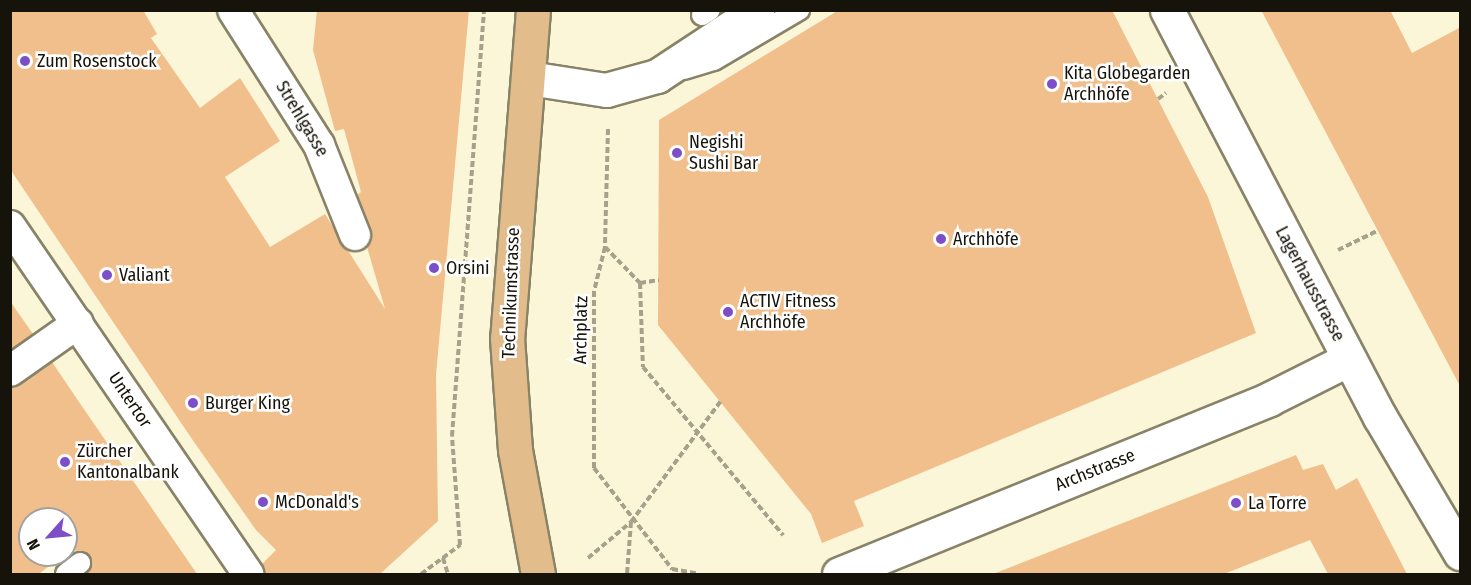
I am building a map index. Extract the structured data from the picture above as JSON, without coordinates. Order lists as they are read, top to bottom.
{
  "streets": {
    "main road": ["Technikumstrasse"],
    "street": [
      "Strehlgasse",
      "Lagerhausstrasse",
      "Untertor",
      "Archstrasse"
    ],
    "path": ["Archplatz"]
  },
  "crossings": [
    ["Lagerhausstrasse", "Archstrasse"]
  ],
  "places": [
    "Zum Rosenstock",
    "Kita Globegarden Archhöfe",
    "Negishi Sushi Bar",
    "Archhöfe",
    "Orsini",
    "Valiant",
    "ACTIV Fitness Archhöfe",
    "Burger King",
    "Zürcher Kantonalbank",
    "McDonald's",
    "La Torre"
  ],
  "north": "bottom left"
}
